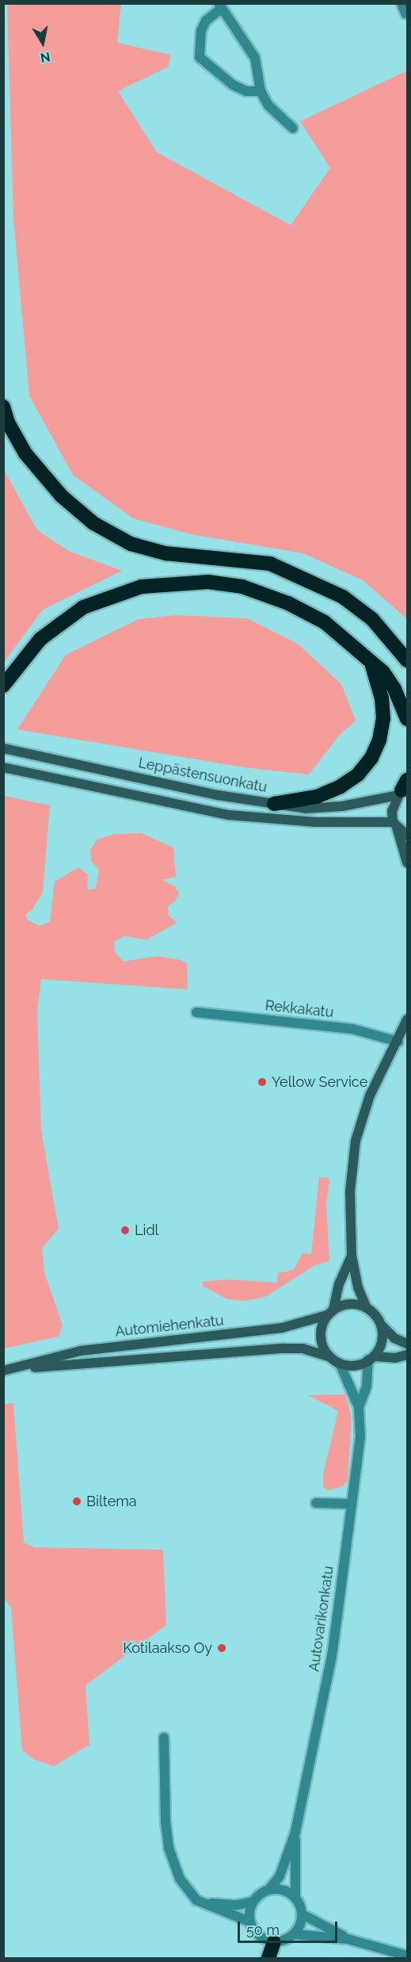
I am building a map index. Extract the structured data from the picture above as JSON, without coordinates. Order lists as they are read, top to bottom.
{
  "streets": {
    "main road": ["Leppästensuonkatu", "Automiehenkatu"],
    "street": ["Rekkakatu", "Autovarikonkatu"]
  },
  "crossings": [
    ["Automiehenkatu", "Autovarikonkatu"]
  ],
  "places": [
    "Yellow Service",
    "Lidl",
    "Biltema",
    "Kotilaakso Oy"
  ],
  "scale_bar": "50 m",
  "north": "bottom"
}
